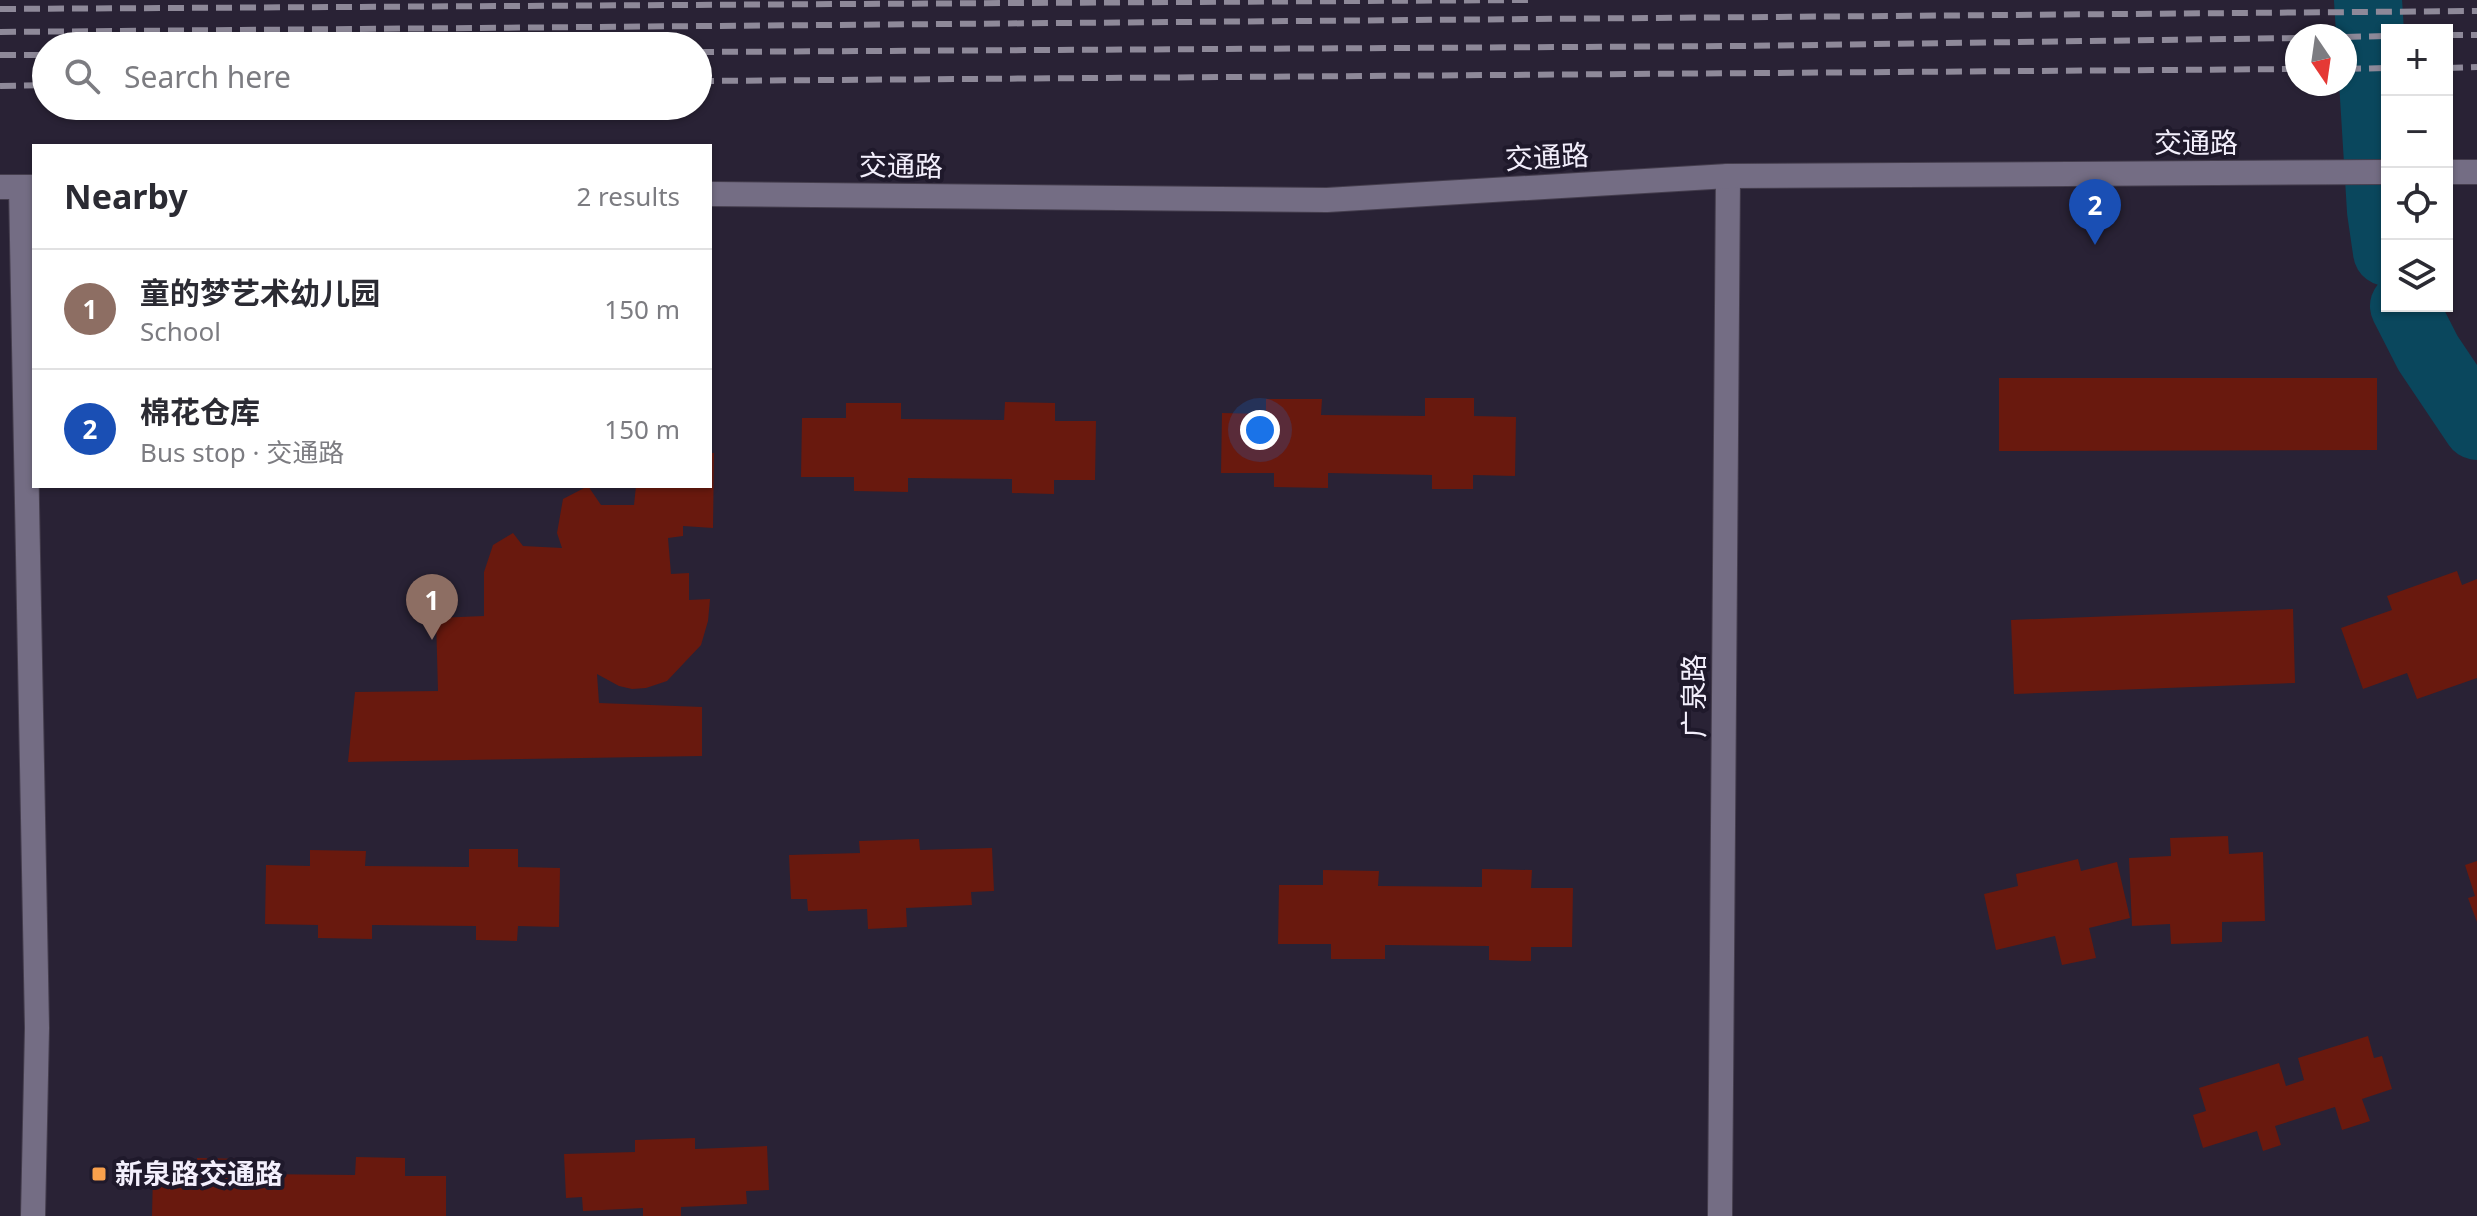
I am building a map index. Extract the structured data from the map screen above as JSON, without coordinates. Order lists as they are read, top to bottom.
{
  "streets": {
    "street": ["交通路", "广泉路"]
  },
  "crossings": [
    ["交通路", "广泉路"]
  ],
  "places": {
    "transit": ["新泉路交通路"]
  },
  "north": "bottom",
  "page": {
    "map_buttons": ["+", "−"],
    "search": "Search here",
    "heading": ["Nearby", "2 results"],
    "pins": ["2", "1"],
    "list": [
      {
        "mark": "1",
        "name": "童的梦艺术幼儿园",
        "note": "School",
        "value": "150 m"
      },
      {
        "mark": "2",
        "name": "棉花仓库",
        "note": "Bus stop · 交通路",
        "value": "150 m"
      }
    ]
  }
}
